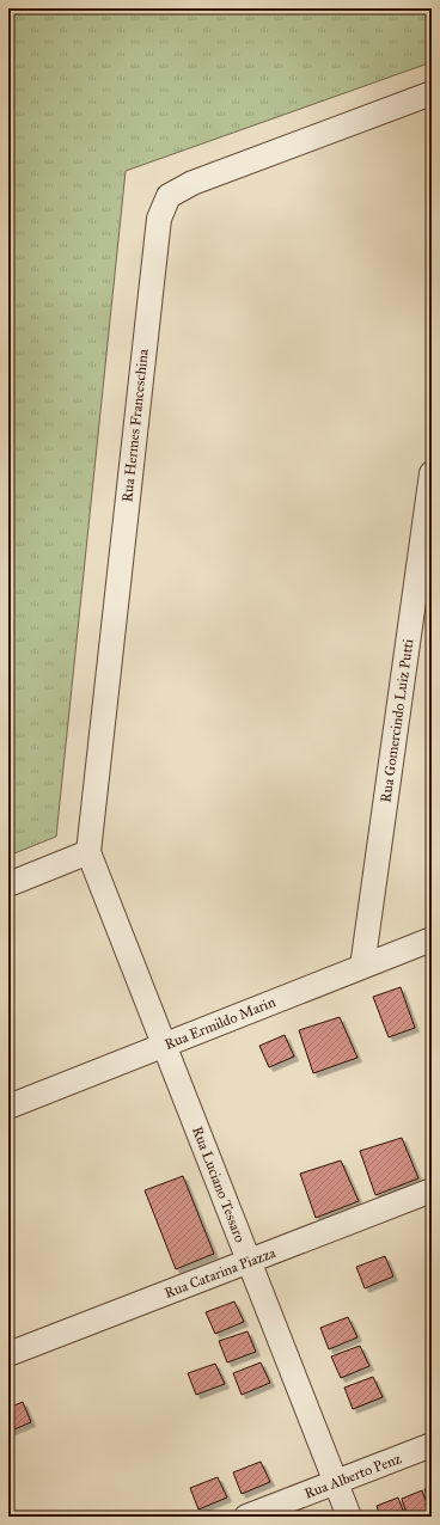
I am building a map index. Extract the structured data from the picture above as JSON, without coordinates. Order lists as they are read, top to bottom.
{
  "streets": {
    "street": [
      "Rua Hermes Franceschina",
      "Rua Gomercindo Luiz Putti",
      "Rua Ermildo Marin",
      "Rua Luciano Tessaro",
      "Rua Catarina Piazza",
      "Rua Alberto Penz"
    ]
  },
  "crossings": [
    ["Rua Hermes Franceschina", "Rua Luciano Tessaro"],
    ["Rua Gomercindo Luiz Putti", "Rua Ermildo Marin"],
    ["Rua Ermildo Marin", "Rua Luciano Tessaro"],
    ["Rua Luciano Tessaro", "Rua Catarina Piazza"],
    ["Rua Luciano Tessaro", "Rua Alberto Penz"]
  ]
}
